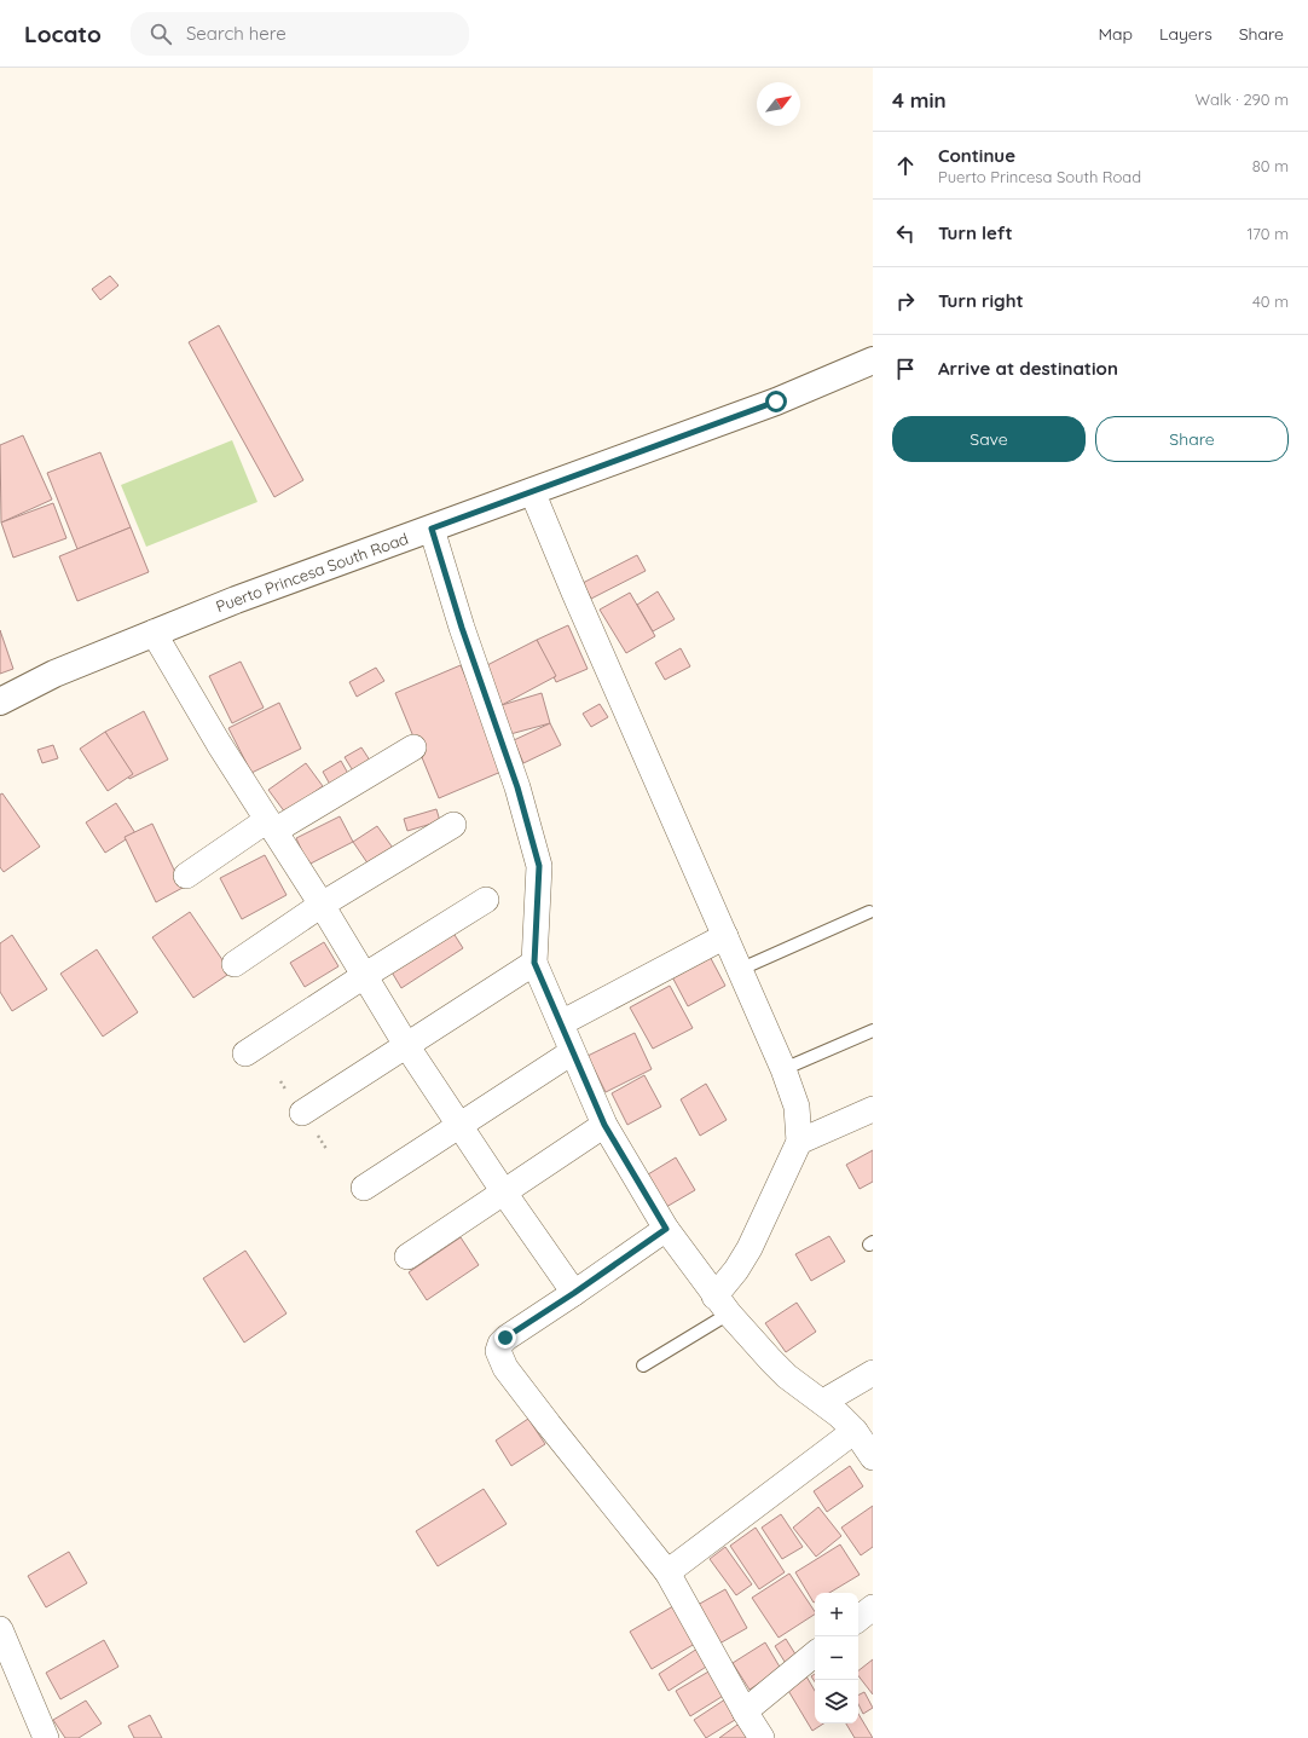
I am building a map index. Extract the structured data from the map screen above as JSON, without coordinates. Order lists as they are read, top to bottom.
{
  "streets": {
    "main road": ["Puerto Princesa South Road"]
  },
  "north": "top right",
  "page": {
    "header": "Locato",
    "search": "Search here",
    "nav": ["Map", "Layers", "Share"],
    "heading": ["4 min", "Walk · 290 m"],
    "list": [
      ["Continue", "Puerto Princesa South Road", "80 m"],
      ["Turn left", "170 m"],
      ["Turn right", "40 m"],
      "Arrive at destination"
    ],
    "buttons": ["Save", "Share"],
    "map_buttons": ["+", "−"]
  }
}
